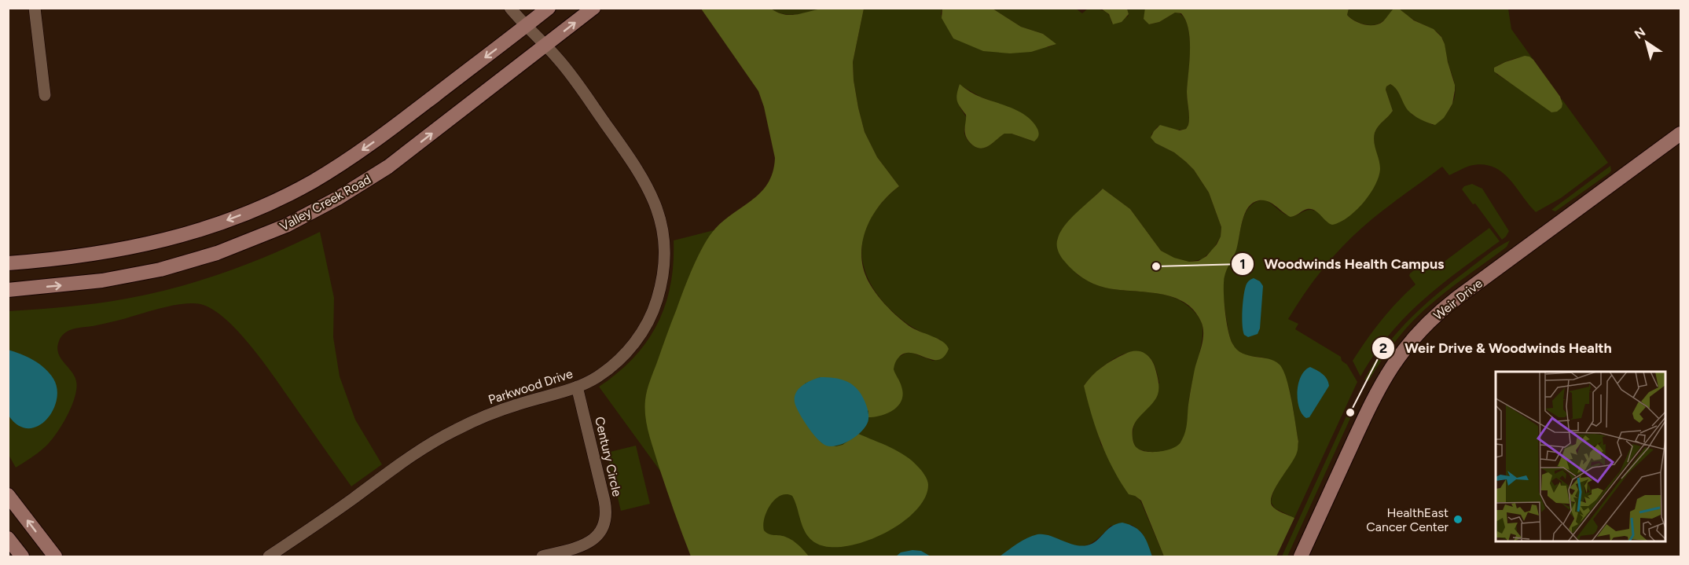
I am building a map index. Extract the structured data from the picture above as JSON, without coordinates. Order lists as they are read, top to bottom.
{
  "streets": {
    "main road": ["Valley Creek Road", "Weir Drive"],
    "street": ["Parkwood Drive", "Century Circle"]
  },
  "crossings": [
    ["Valley Creek Road", "Parkwood Drive"],
    ["Parkwood Drive", "Century Circle"]
  ],
  "places": ["Woodwinds Health Campus", "Weir Drive & Woodwinds Health", "HealthEast Cancer Center"],
  "north": "top left"
}
